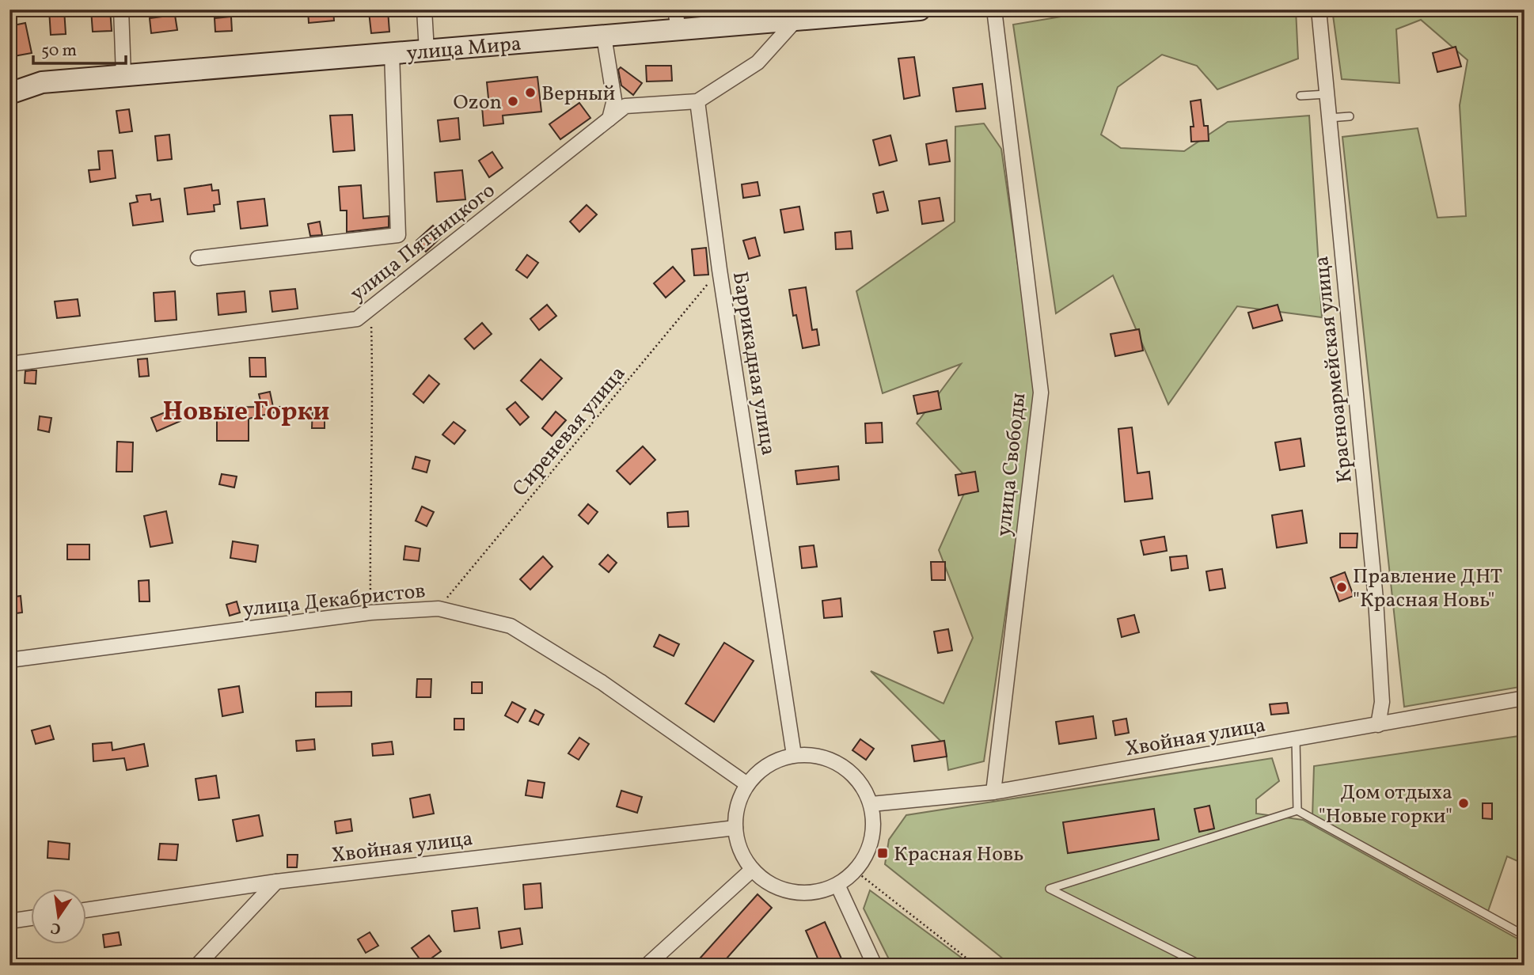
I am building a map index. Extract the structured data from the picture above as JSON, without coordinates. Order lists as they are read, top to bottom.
{
  "streets": {
    "street": [
      "улица Мира",
      "улица Пятницкого",
      "Баррикадная улица",
      "Красноармейская улица",
      "улица Свободы",
      "улица Декабристов",
      "Хвойная улица"
    ],
    "path": ["Сиреневая улица"]
  },
  "crossings": [
    ["улица Пятницкого", "Баррикадная улица"],
    ["Баррикадная улица", "Сиреневая улица"],
    ["Баррикадная улица", "улица Декабристов"],
    ["Баррикадная улица", "Хвойная улица"],
    ["Красноармейская улица", "Хвойная улица"],
    ["Сиреневая улица", "улица Декабристов"],
    ["улица Свободы", "Хвойная улица"],
    ["улица Декабристов", "Хвойная улица"]
  ],
  "districts": ["Новые Горки"],
  "places": {
    "other": [
      "Верный",
      "Ozon",
      "Правление ДНТ \"Красная Новь\"",
      "Дом отдыха \"Новые горки\""
    ],
    "transit": ["Красная Новь"]
  },
  "scale_bar": "50 m",
  "north": "bottom"
}
